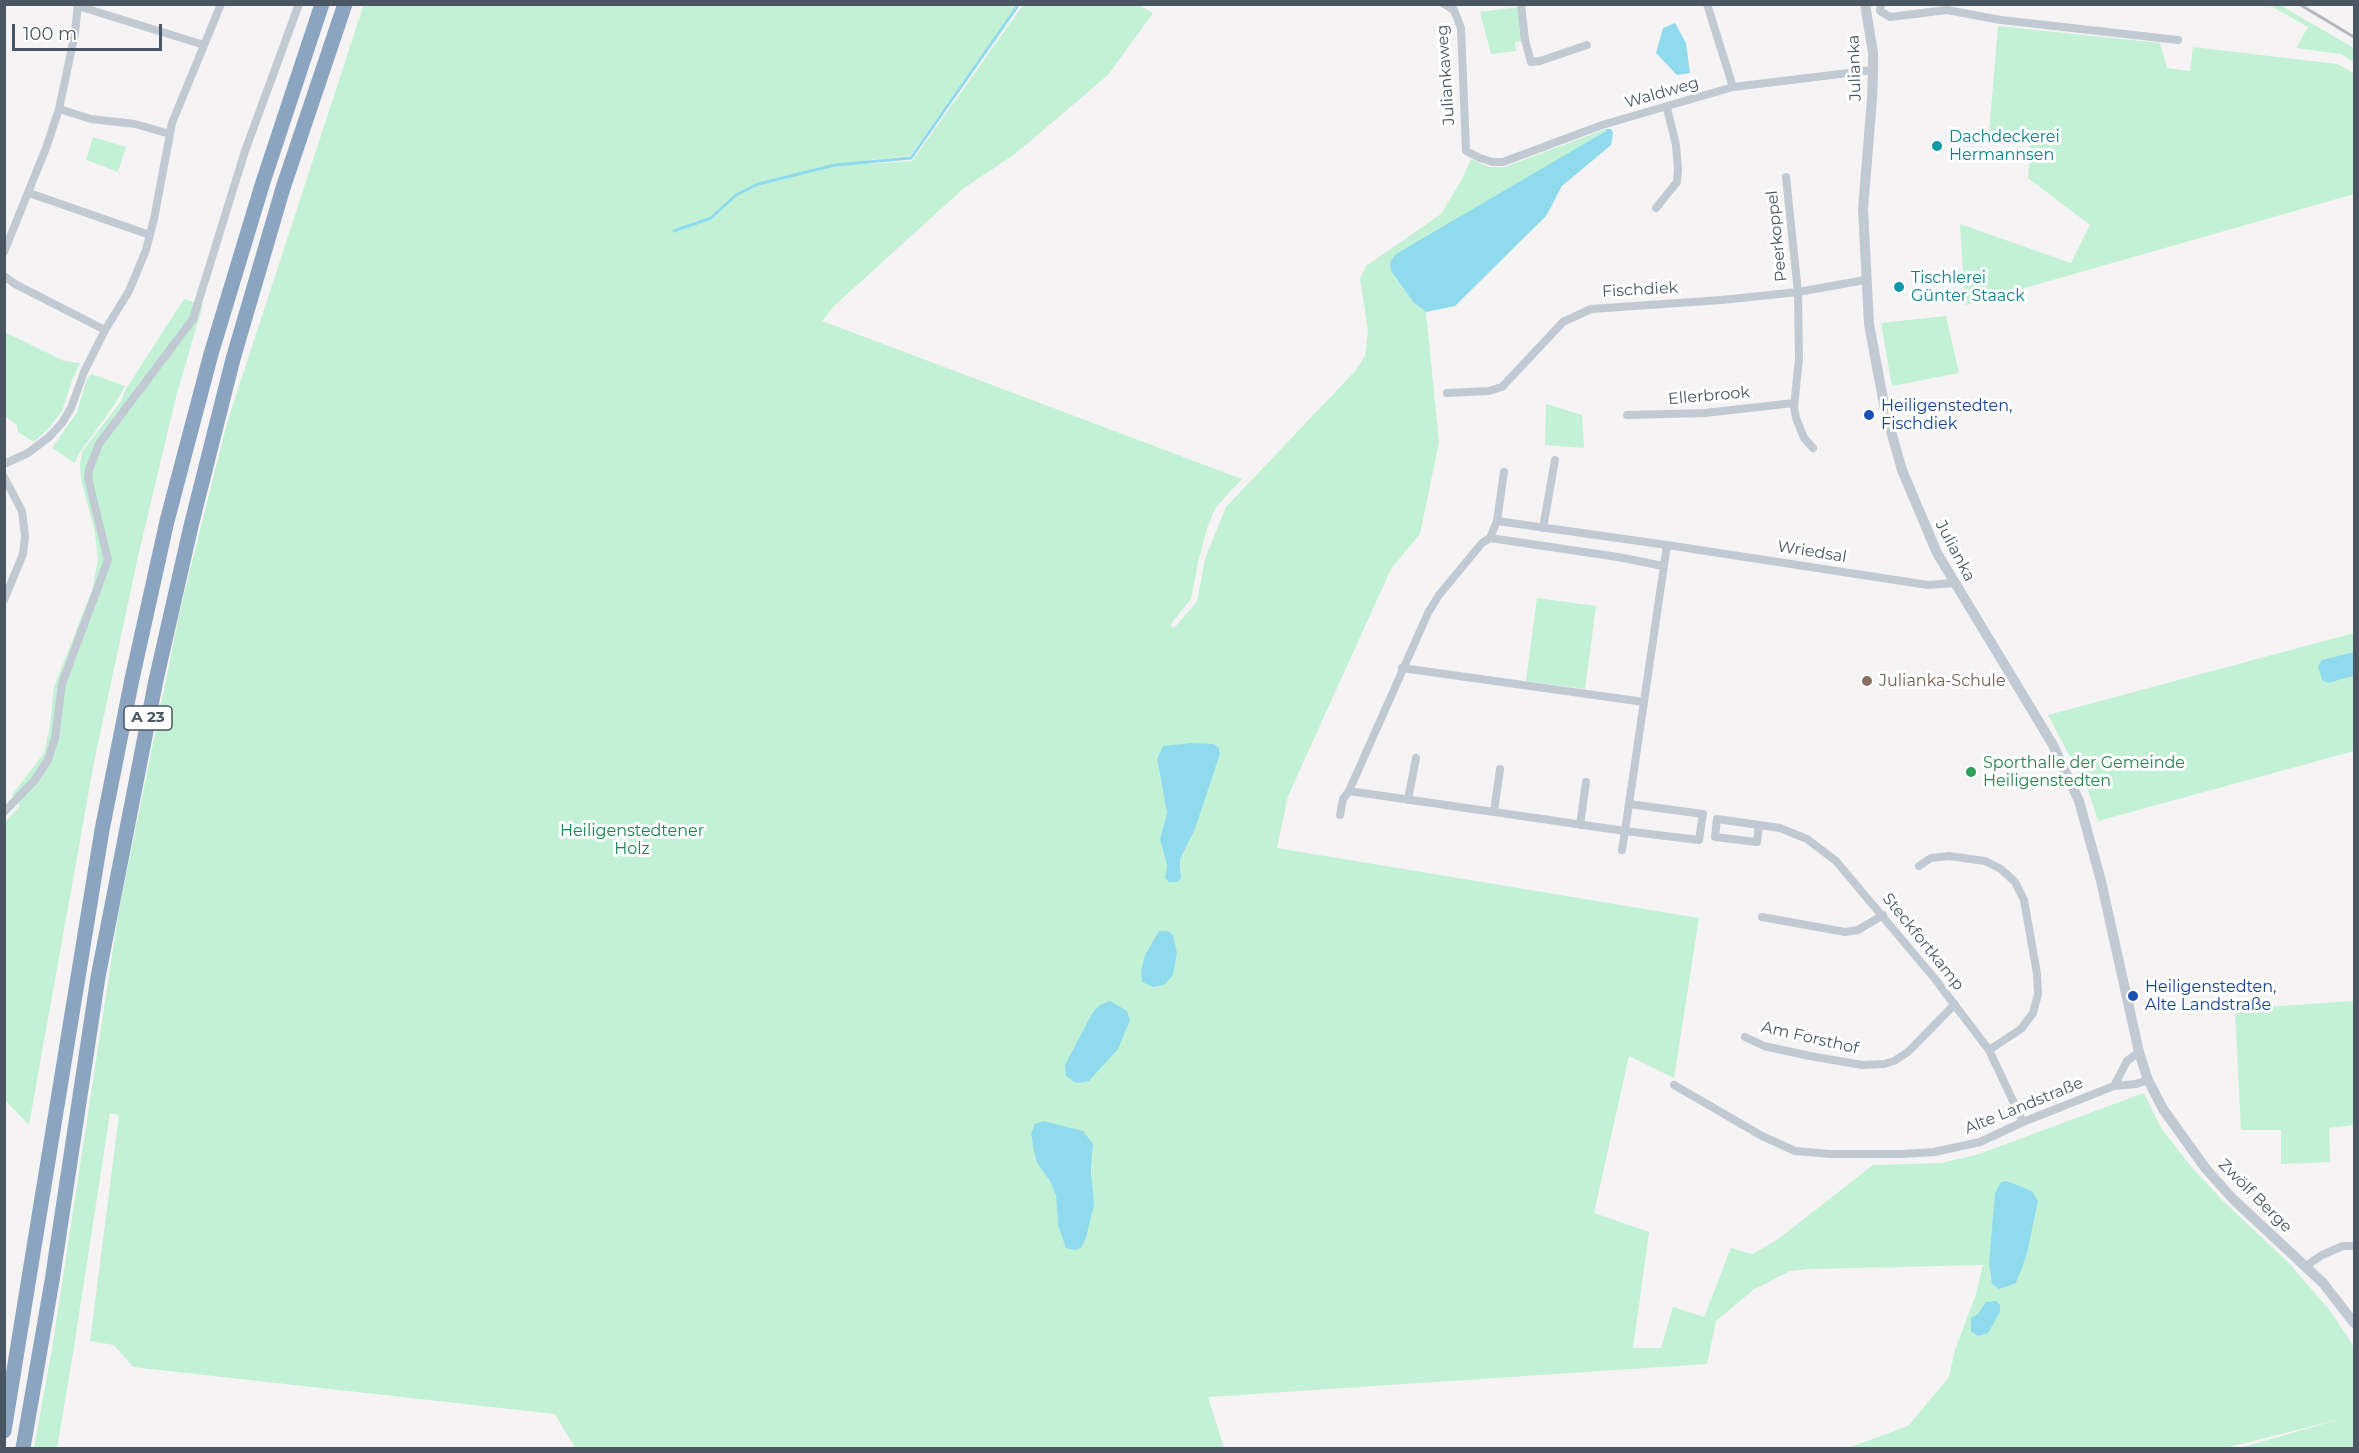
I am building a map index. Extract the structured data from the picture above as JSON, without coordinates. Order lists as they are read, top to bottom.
{
  "streets": {
    "highway": ["A 23"],
    "street": [
      "Julianka",
      "Juliankaweg",
      "Waldweg",
      "Peerkoppel",
      "Fischdiek",
      "Ellerbrook",
      "Wriedsal",
      "Steckfortkamp",
      "Am Forsthof",
      "Alte Landstraße",
      "Zwölf Berge"
    ]
  },
  "crossings": [
    ["Julianka", "Waldweg"],
    ["Julianka", "Fischdiek"],
    ["Julianka", "Wriedsal"],
    ["Julianka", "Alte Landstraße"],
    ["Julianka", "Zwölf Berge"],
    ["Juliankaweg", "Waldweg"],
    ["Peerkoppel", "Fischdiek"],
    ["Steckfortkamp", "Am Forsthof"],
    ["Steckfortkamp", "Alte Landstraße"],
    ["Alte Landstraße", "Zwölf Berge"]
  ],
  "parks": ["Heiligenstedtener Holz"],
  "places": [
    "Dachdeckerei Hermannsen",
    "Tischlerei Günter Staack",
    "Heiligenstedten, Fischdiek",
    "Julianka-Schule",
    "Sporthalle der Gemeinde Heiligenstedten",
    "Heiligenstedten, Alte Landstraße"
  ],
  "scale_bar": "100 m"
}
